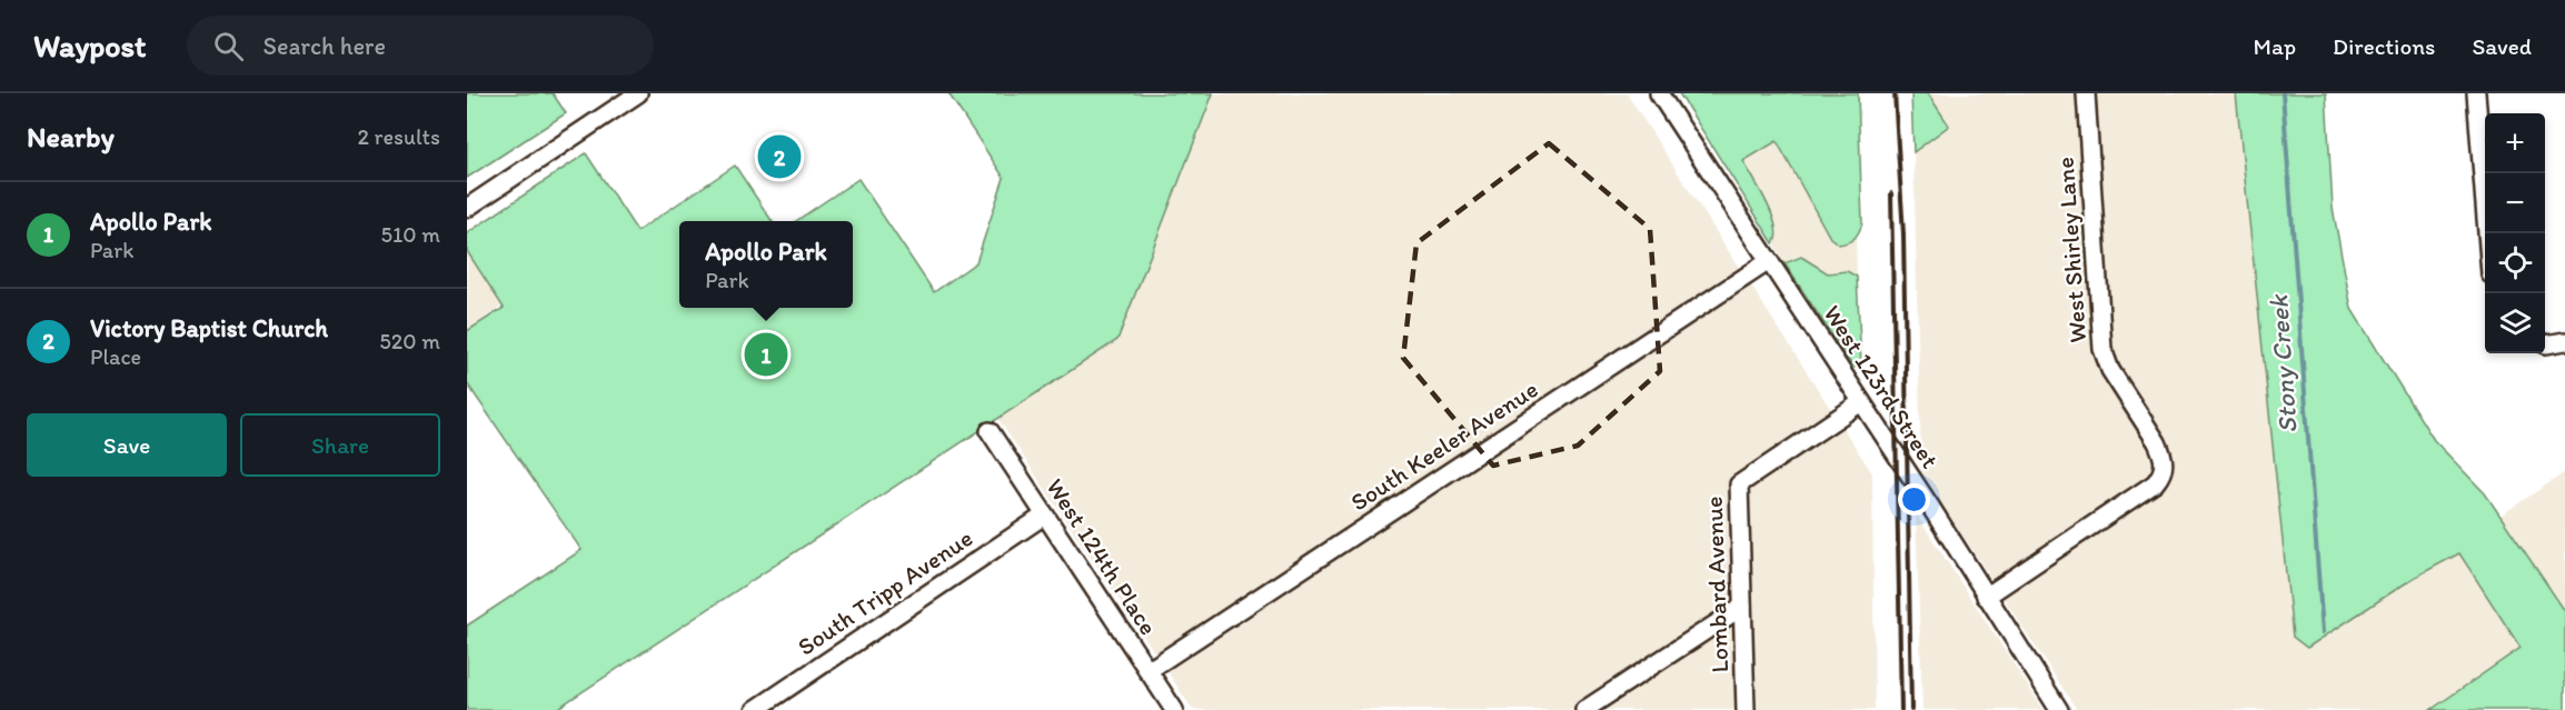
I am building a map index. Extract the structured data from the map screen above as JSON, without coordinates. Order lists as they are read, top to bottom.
{
  "streets": {
    "street": [
      "West Shirley Lane",
      "West 123rd Street",
      "South Keeler Avenue",
      "West 124th Place",
      "Lombard Avenue",
      "South Tripp Avenue"
    ]
  },
  "crossings": [
    ["West Shirley Lane", "West 123rd Street"],
    ["West 123rd Street", "South Keeler Avenue"],
    ["West 123rd Street", "Lombard Avenue"],
    ["South Keeler Avenue", "West 124th Place"],
    ["West 124th Place", "South Tripp Avenue"]
  ],
  "water": ["Stony Creek"],
  "page": {
    "header": "Waypost",
    "search": "Search here",
    "nav": ["Map", "Directions", "Saved"],
    "heading": ["Nearby", "2 results"],
    "map_buttons": ["+", "−"],
    "pins": ["2", "1"],
    "list": [
      {
        "mark": "1",
        "name": "Apollo Park",
        "note": "Park",
        "value": "510 m"
      },
      {
        "mark": "2",
        "name": "Victory Baptist Church",
        "note": "Place",
        "value": "520 m"
      }
    ],
    "popup": ["Apollo Park", "Park"],
    "buttons": ["Save", "Share"]
  }
}
